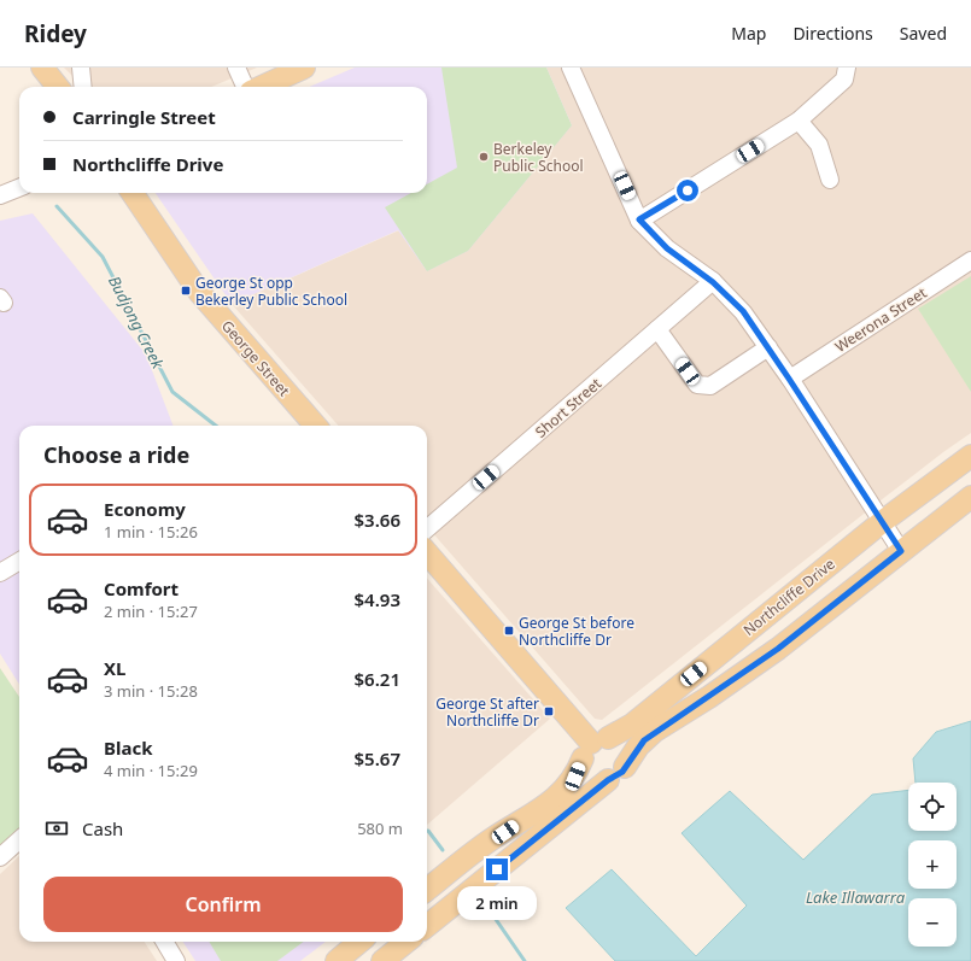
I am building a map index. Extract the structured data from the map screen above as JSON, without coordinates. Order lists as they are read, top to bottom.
{
  "streets": {
    "main road": ["George Street", "Northcliffe Drive"],
    "street": ["Weerona Street", "Short Street"]
  },
  "water": ["Budjong Creek", "Lake Illawarra"],
  "places": {
    "other": ["Berkeley Public School"],
    "transit": ["George St opp Bekerley Public School", "George St before Northcliffe Dr", "George St after Northcliffe Dr"]
  },
  "page": {
    "header": "Ridey",
    "nav": ["Map", "Directions", "Saved"],
    "banner": ["Carringle Street", "Northcliffe Drive"],
    "heading": "Choose a ride",
    "list": [
      {
        "name": "Economy",
        "note": "1 min · 15:26",
        "value": "$3.66"
      },
      {
        "name": "Comfort",
        "note": "2 min · 15:27",
        "value": "$4.93"
      },
      {
        "name": "XL",
        "note": "3 min · 15:28",
        "value": "$6.21"
      },
      {
        "name": "Black",
        "note": "4 min · 15:29",
        "value": "$5.67"
      }
    ],
    "map_buttons": ["+", "−"],
    "pay": ["Cash", "580 m"],
    "buttons": "Confirm",
    "bubble": "2 min"
  }
}
